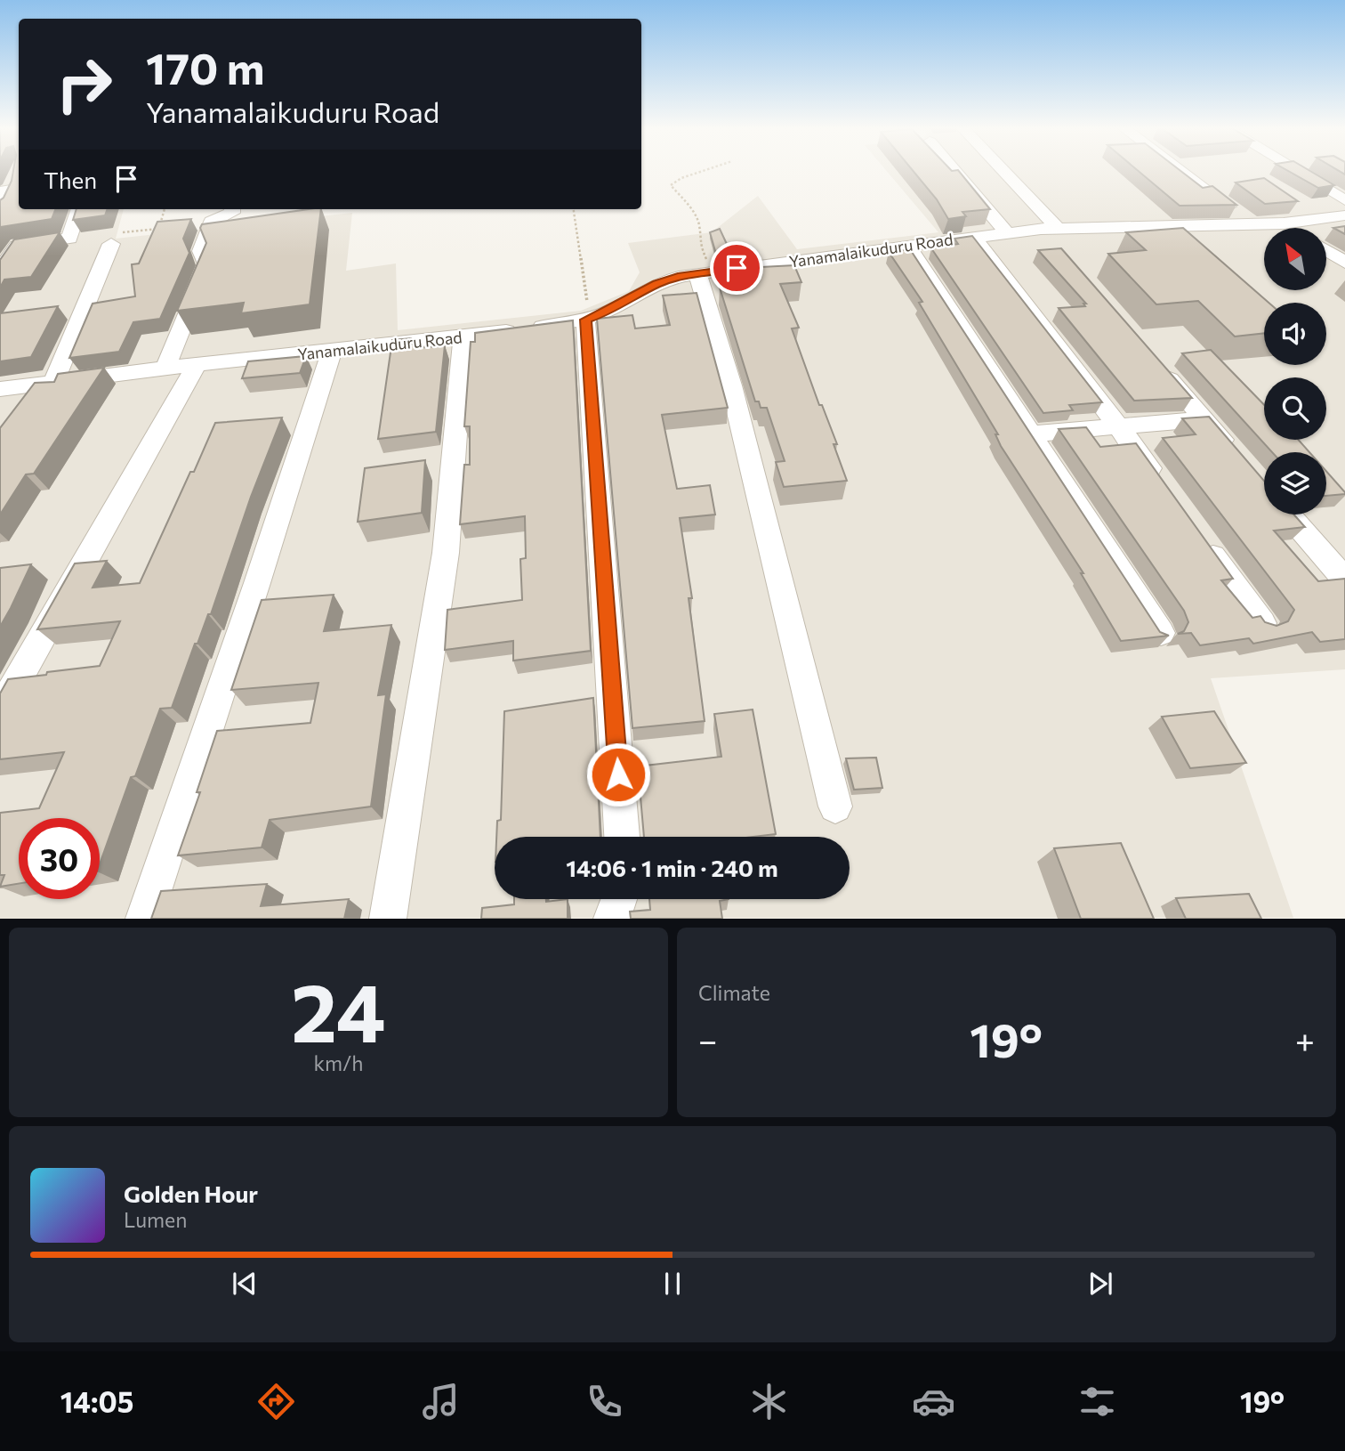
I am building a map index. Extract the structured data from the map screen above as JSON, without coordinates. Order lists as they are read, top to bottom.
{
  "streets": {
    "street": ["Yanamalaikuduru Road"]
  },
  "north": "top left",
  "page": {
    "turn": ["170 m", "Yanamalaikuduru Road"],
    "then": "Then",
    "limit": "30",
    "trip": "14:06 · 1 min · 240 m",
    "tile": [
      ["24", "km/h"],
      "Climate"
    ],
    "heat": ["−", "19°", "+"],
    "song": ["Golden Hour", "Lumen"],
    "tabs": ["14:05", "19°"]
  }
}
